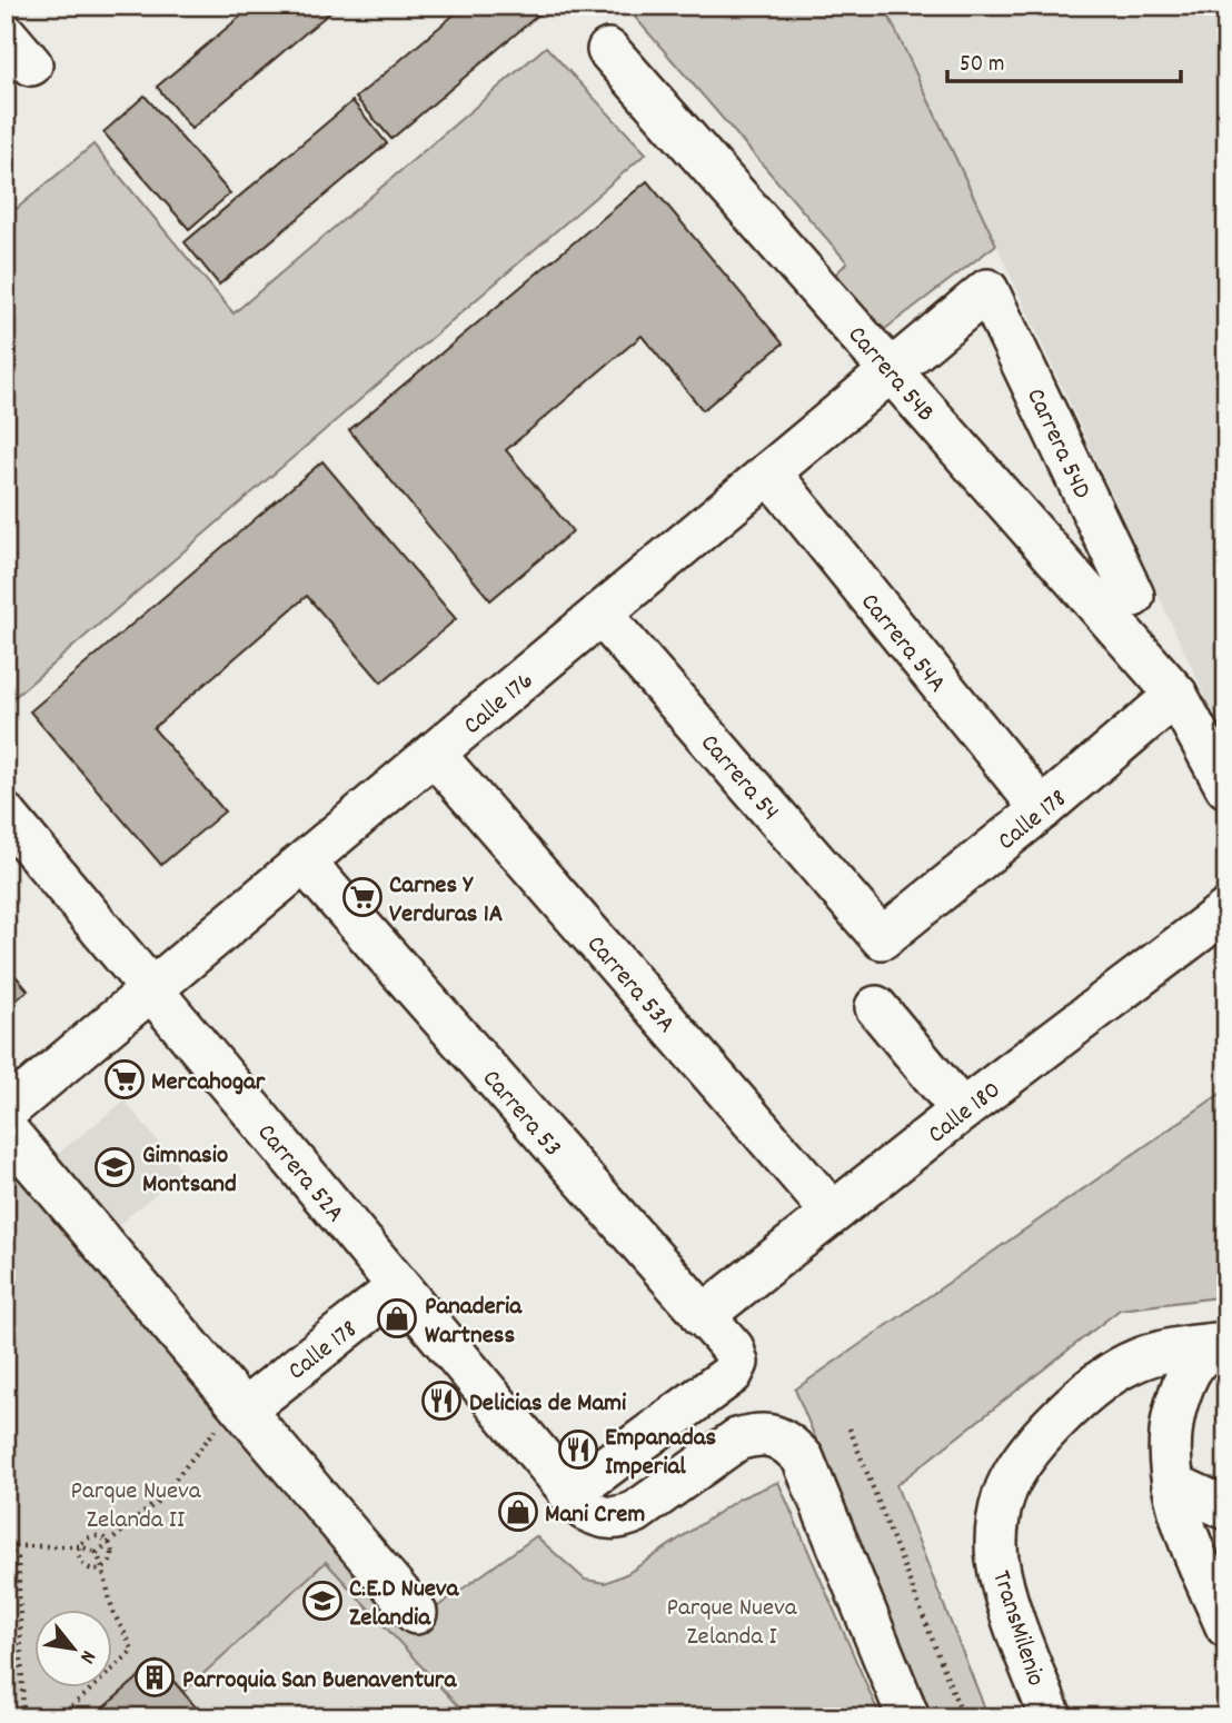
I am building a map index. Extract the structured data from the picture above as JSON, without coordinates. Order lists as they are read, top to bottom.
{
  "streets": {
    "street": [
      "Carrera 54B",
      "Carrera 54D",
      "Carrera 54A",
      "Calle 176",
      "Carrera 54",
      "Calle 178",
      "Carrera 53A",
      "Calle 180",
      "Carrera 53",
      "Carrera 52A",
      "TransMilenio"
    ]
  },
  "crossings": [
    ["Carrera 54B", "Calle 176"],
    ["Carrera 54B", "Calle 178"],
    ["Carrera 54D", "Calle 176"],
    ["Carrera 54A", "Calle 176"],
    ["Carrera 54A", "Calle 178"],
    ["Calle 176", "Carrera 54"],
    ["Calle 176", "Carrera 53A"],
    ["Calle 176", "Carrera 53"],
    ["Calle 176", "Carrera 52A"],
    ["Carrera 54", "Calle 178"],
    ["Calle 178", "Carrera 52A"],
    ["Carrera 53A", "Calle 180"],
    ["Calle 180", "Carrera 53"],
    ["Carrera 53", "Carrera 52A"]
  ],
  "parks": ["Parque Nueva Zelanda II", "Parque Nueva Zelanda I"],
  "places": {
    "supermarket": ["Carnes Y Verduras 1A", "Mercahogar"],
    "school or university": ["Gimnasio Montsand", "C.E.D Nueva Zelandia"],
    "shop": ["Panaderia Wartness", "Mani Crem"],
    "restaurant": ["Delicias de Mami", "Empanadas Imperial"],
    "building": ["Parroquia San Buenaventura"]
  },
  "scale_bar": "50 m",
  "north": "bottom right"
}
